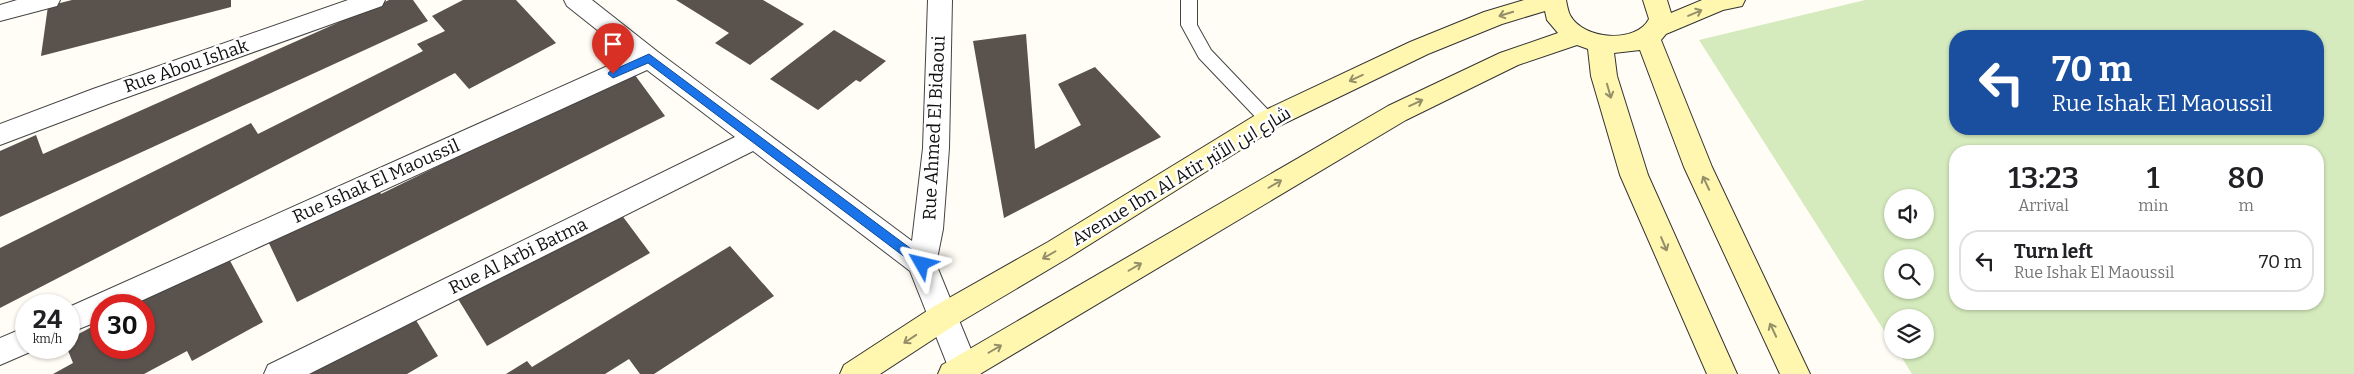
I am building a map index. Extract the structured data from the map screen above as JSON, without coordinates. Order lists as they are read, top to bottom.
{
  "streets": {
    "street": [
      "Rue Abou Ishak",
      "Rue Ahmed El Bidaoui",
      "Avenue Ibn Al Atir شارع ابن الأثير",
      "Rue Ishak El Maoussil",
      "Rue Al Arbi Batma"
    ]
  },
  "page": {
    "turn": ["70 m", "Rue Ishak El Maoussil"],
    "eta": [
      "13:23",
      "Arrival",
      "1",
      "min",
      "80",
      "m"
    ],
    "list": [
      {
        "name": "Turn left",
        "note": "Rue Ishak El Maoussil",
        "value": "70 m"
      }
    ],
    "speed": "24 km/h",
    "limit": "30"
  }
}
